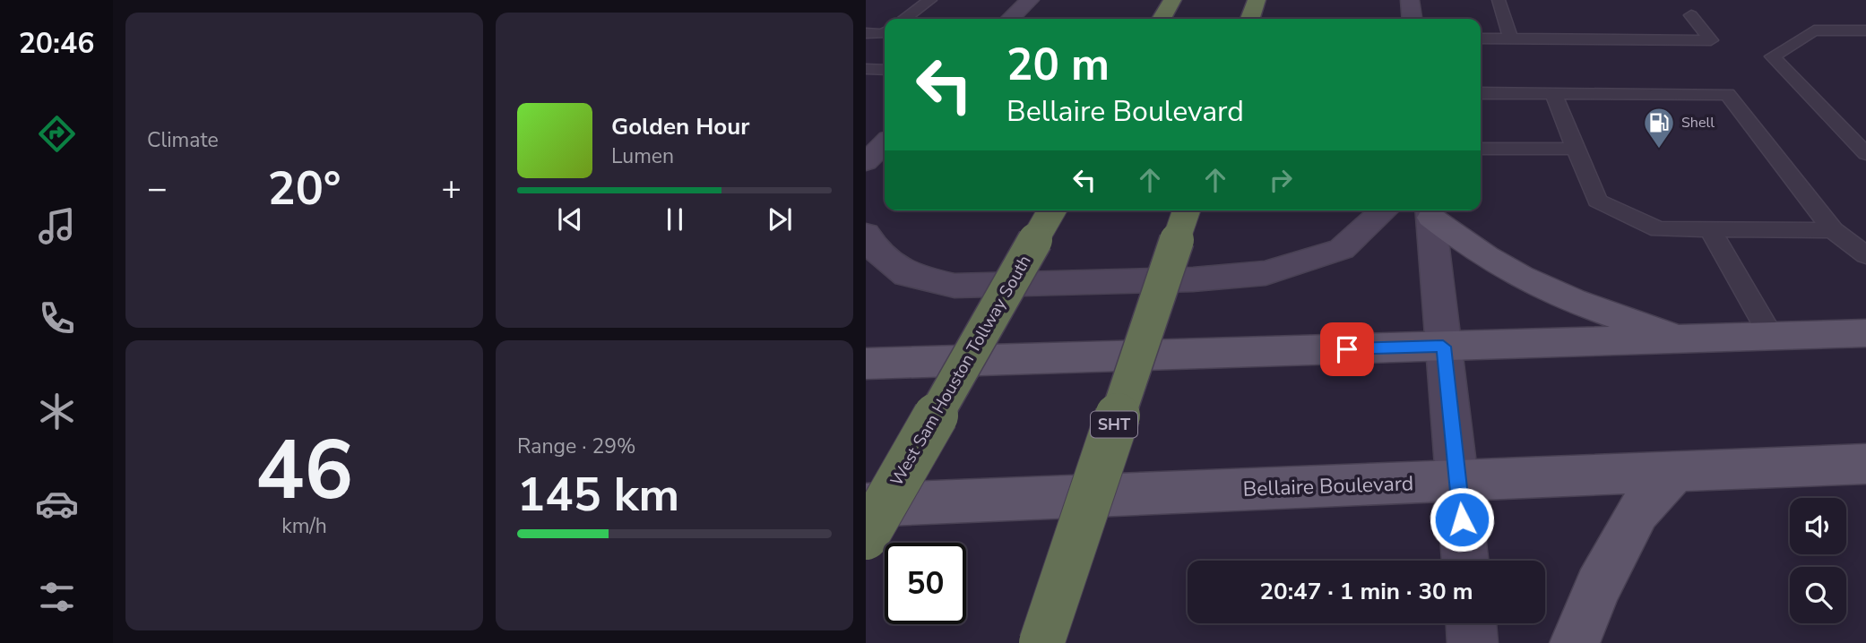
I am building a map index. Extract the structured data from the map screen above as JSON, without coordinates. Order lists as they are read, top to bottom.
{
  "streets": {
    "highway": ["West Sam Houston Tollway South", "SHT"],
    "main road": ["Bellaire Boulevard"]
  },
  "places": {
    "fuel station": ["Shell"]
  },
  "page": {
    "tabs": "20:46",
    "tile": [
      "Climate",
      ["46", "km/h"],
      ["Range · 29%", "145 km"]
    ],
    "turn": ["20 m", "Bellaire Boulevard"],
    "song": ["Golden Hour", "Lumen"],
    "heat": ["−", "20°", "+"],
    "limit": "50",
    "trip": "20:47 · 1 min · 30 m"
  }
}
